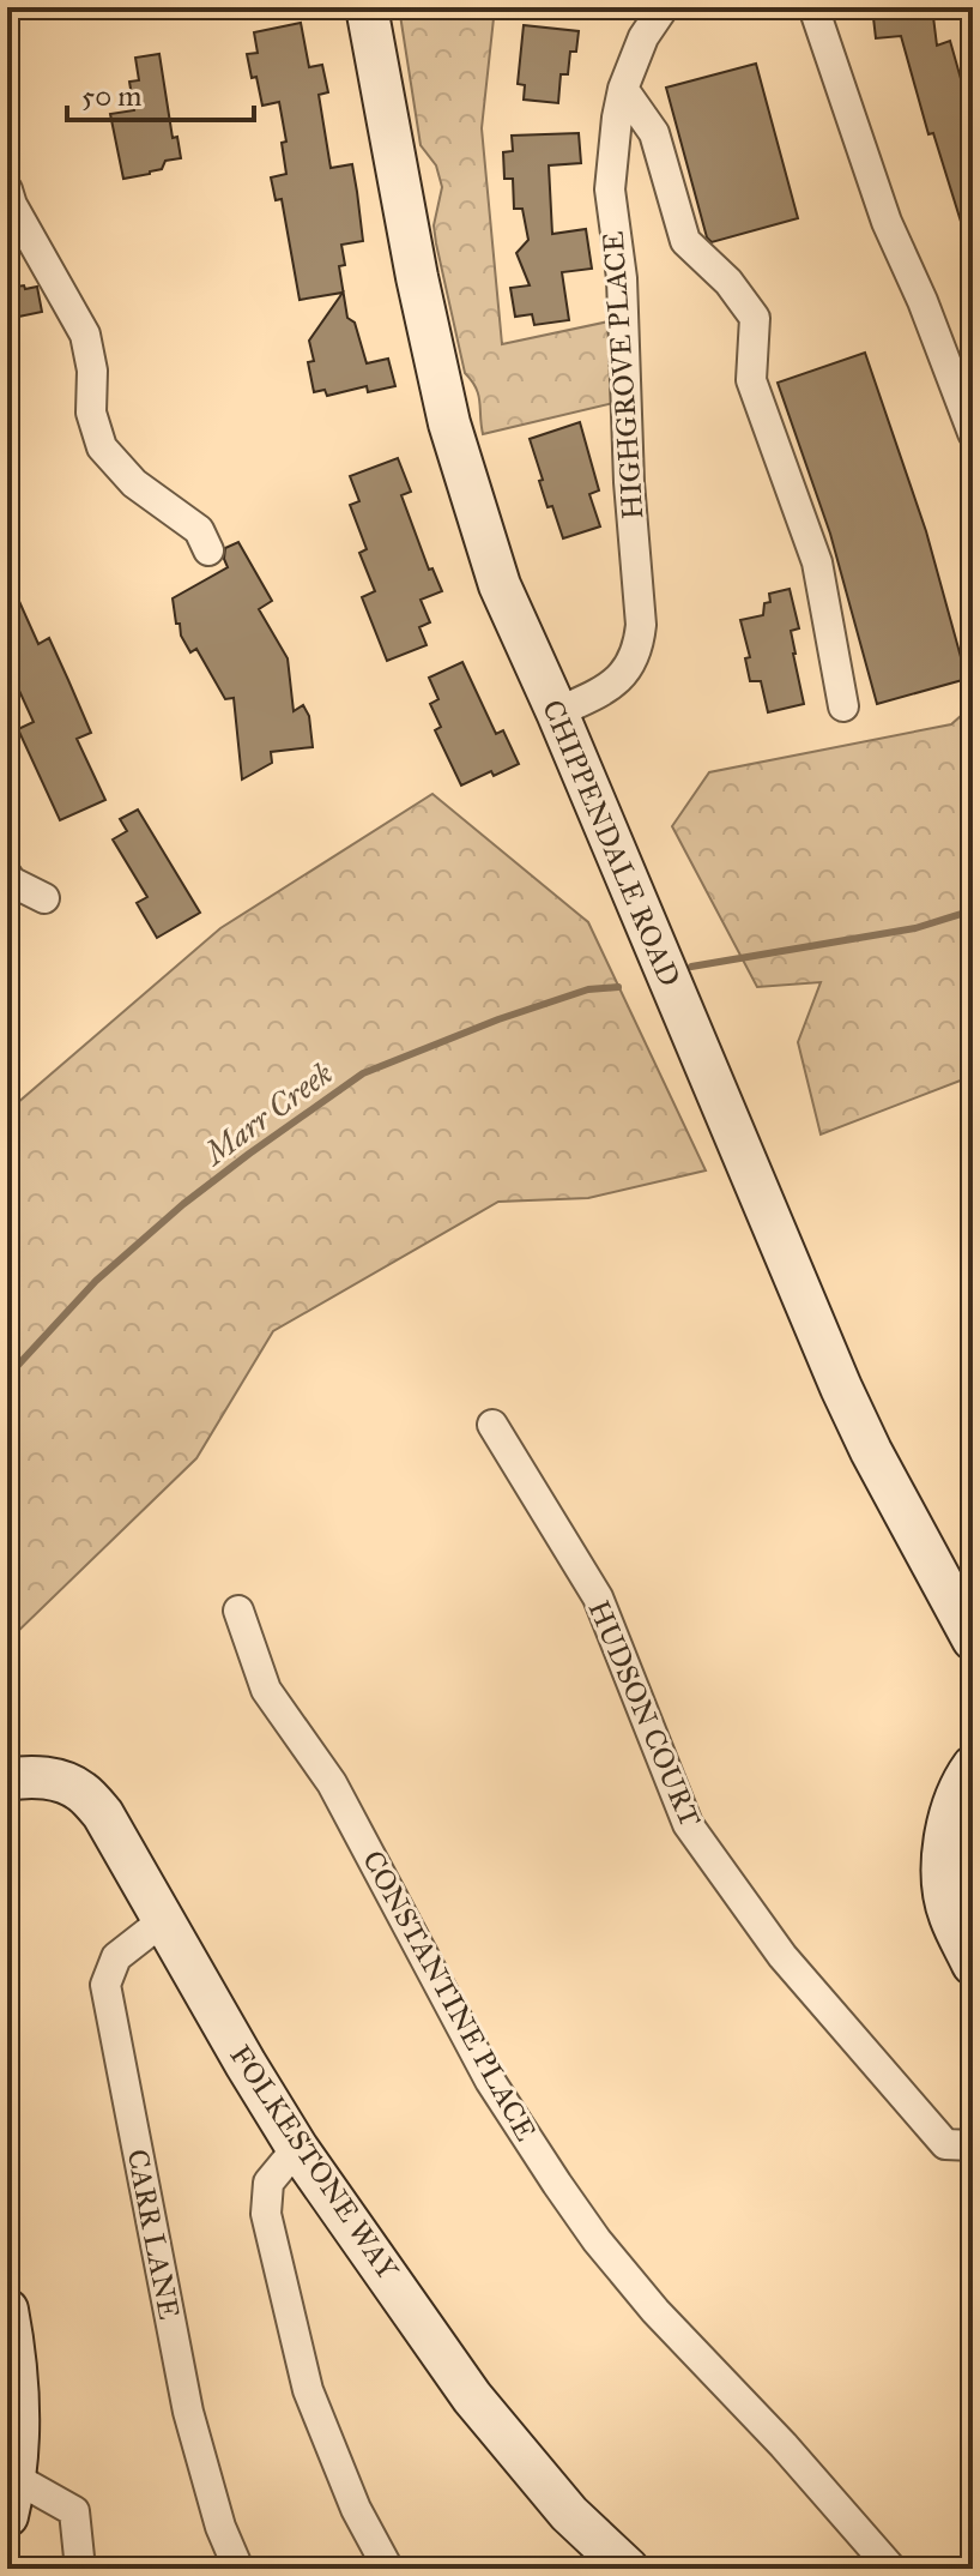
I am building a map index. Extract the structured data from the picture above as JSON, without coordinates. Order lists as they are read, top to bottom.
{
  "streets": {
    "street": [
      "HIGHGROVE PLACE",
      "CHIPPENDALE ROAD",
      "HUDSON COURT",
      "CONSTANTINE PLACE",
      "FOLKESTONE WAY",
      "CARR LANE"
    ]
  },
  "crossings": [
    ["HIGHGROVE PLACE", "CHIPPENDALE ROAD"],
    ["FOLKESTONE WAY", "CARR LANE"]
  ],
  "water": ["Marr Creek"],
  "scale_bar": "50 m"
}
